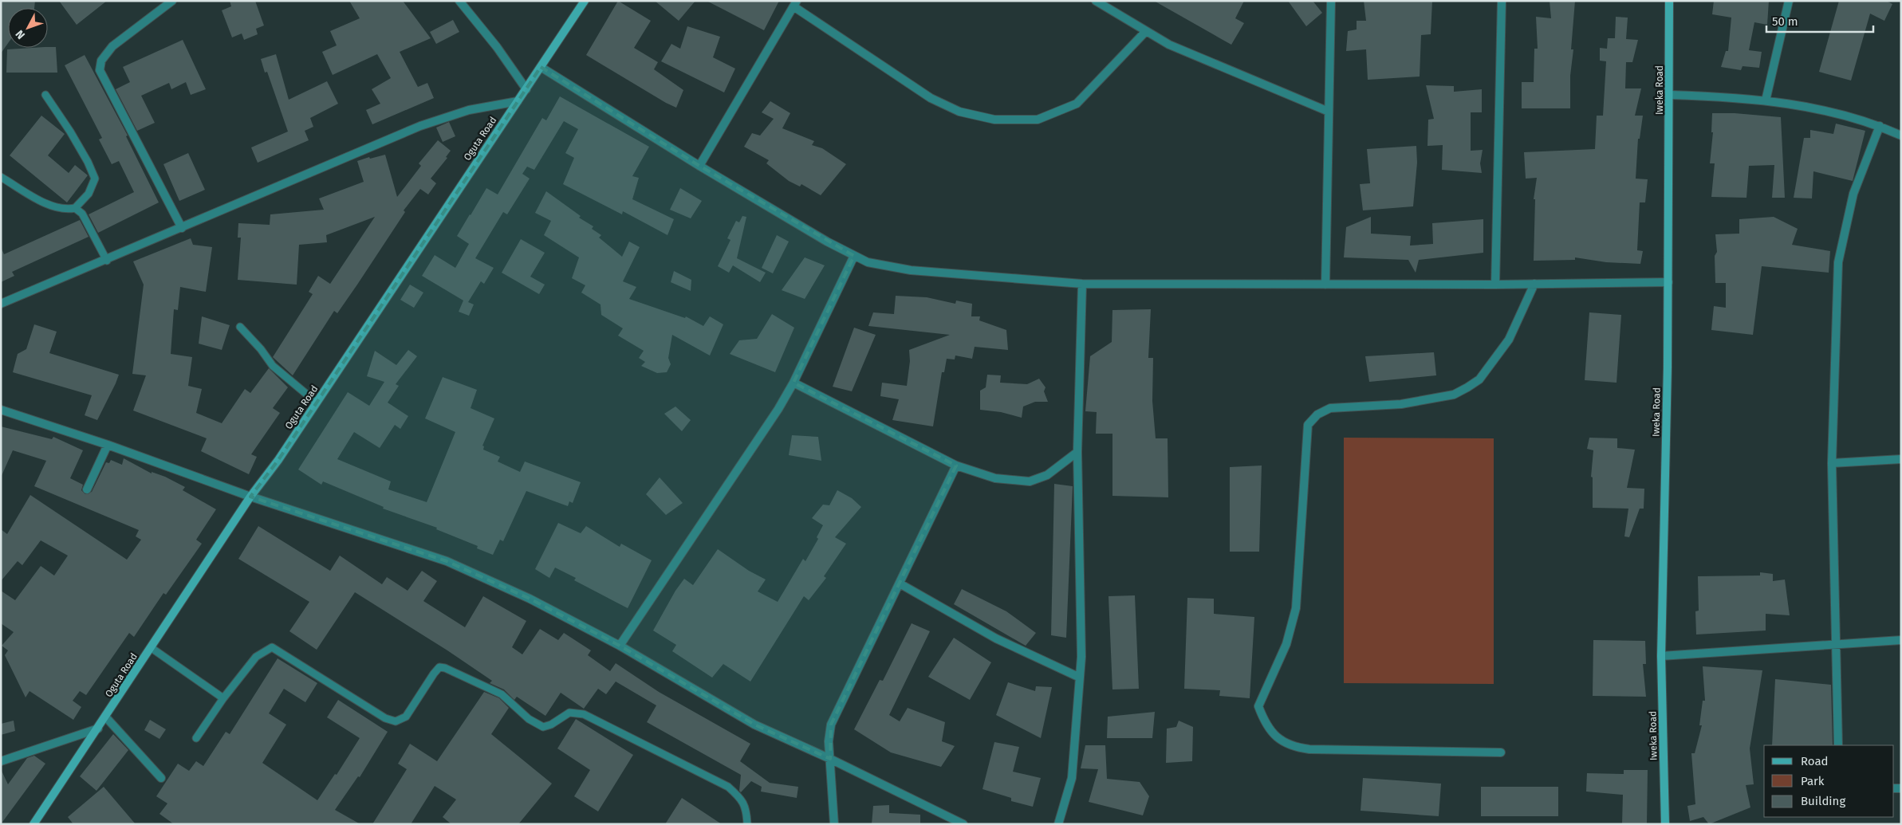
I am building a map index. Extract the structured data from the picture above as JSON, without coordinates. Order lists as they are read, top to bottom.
{
  "streets": {
    "main road": ["Iweka Road", "Oguta Road"]
  },
  "legend": ["Road", "Park", "Building"],
  "scale_bar": "50 m",
  "north": "bottom left"
}
